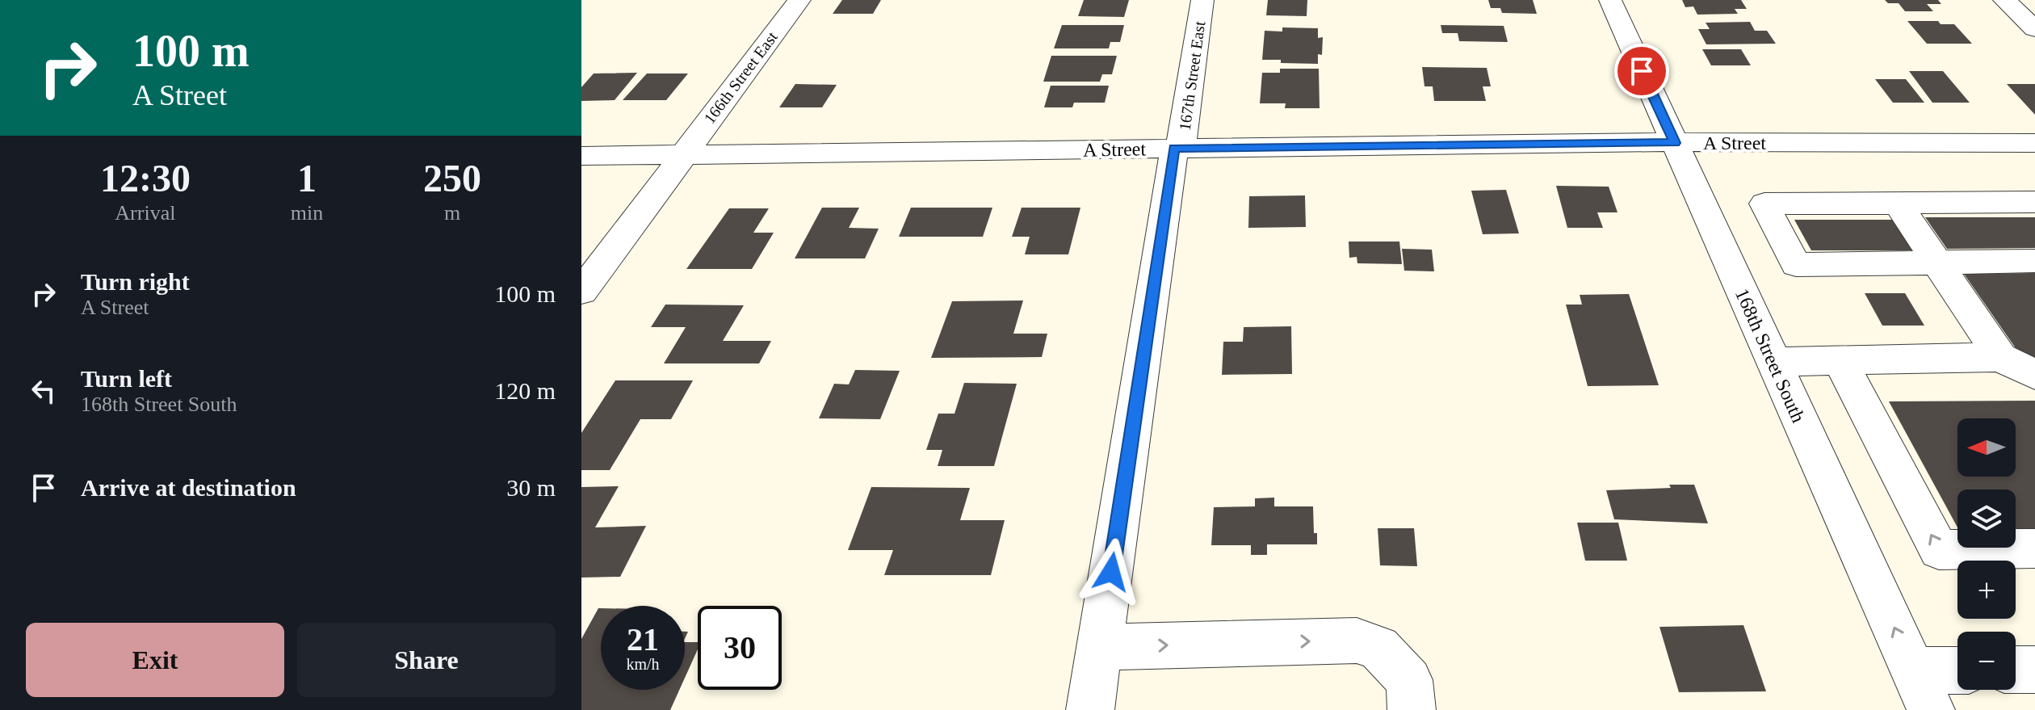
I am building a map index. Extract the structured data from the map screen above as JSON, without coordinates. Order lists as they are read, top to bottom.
{
  "streets": {
    "street": [
      "167th Street East",
      "166th Street East",
      "A Street",
      "168th Street South"
    ]
  },
  "crossings": [
    ["167th Street East", "A Street"],
    ["166th Street East", "A Street"],
    ["A Street", "168th Street South"]
  ],
  "north": "left",
  "page": {
    "turn": ["100 m", "A Street"],
    "eta": [
      "12:30",
      "Arrival",
      "1",
      "min",
      "250",
      "m"
    ],
    "list": [
      {
        "name": "Turn right",
        "note": "A Street",
        "value": "100 m"
      },
      {
        "name": "Turn left",
        "note": "168th Street South",
        "value": "120 m"
      },
      {
        "name": "Arrive at destination",
        "value": "30 m"
      }
    ],
    "map_buttons": ["+", "−"],
    "speed": "21 km/h",
    "limit": "30",
    "buttons": ["Exit", "Share"]
  }
}
